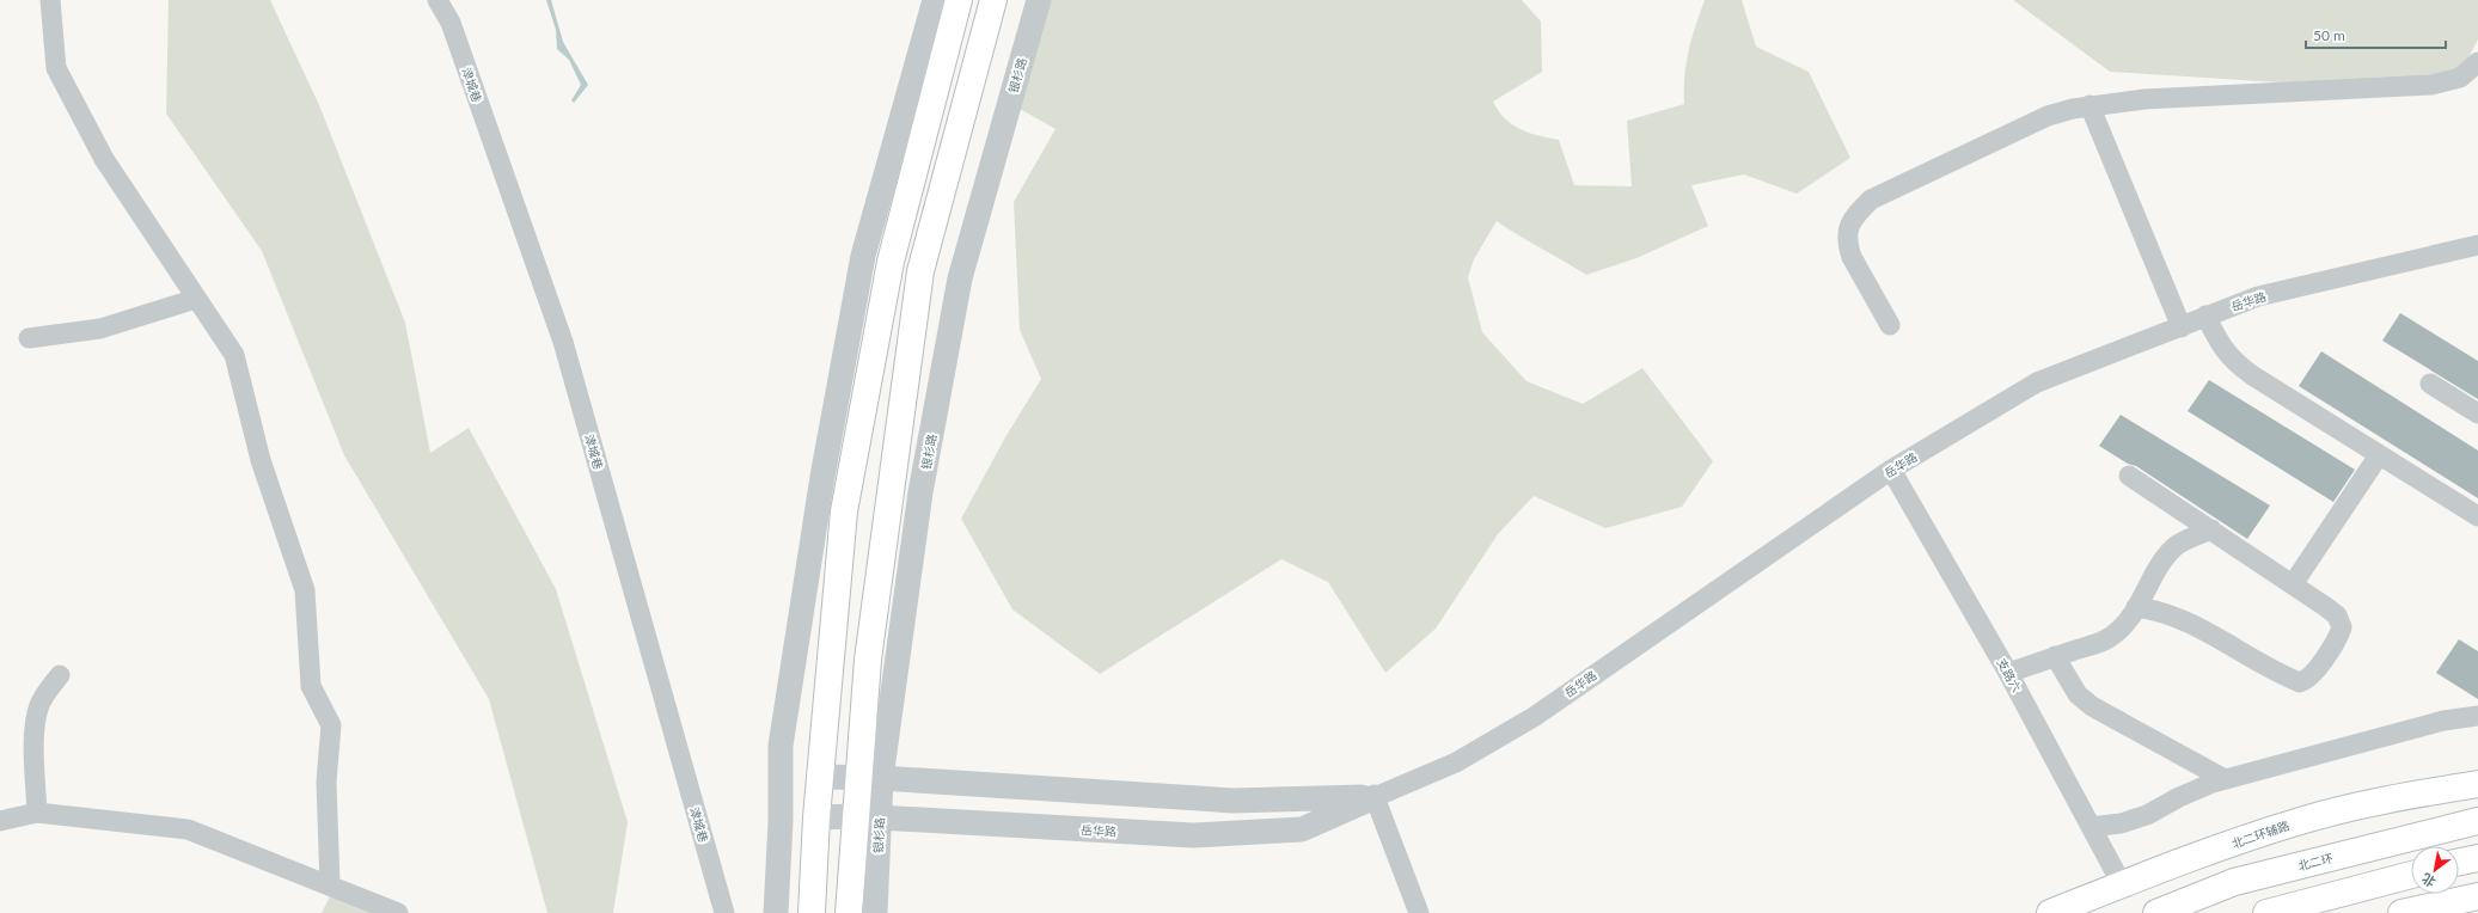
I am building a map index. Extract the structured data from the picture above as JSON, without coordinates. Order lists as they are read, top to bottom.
{
  "streets": {
    "main road": ["银杉路", "北二环辅路", "北二环"],
    "street": ["津城巷", "岳华路", "支路六"]
  },
  "crossings": [
    ["银杉路", "岳华路"],
    ["岳华路", "支路六"],
    ["支路六", "北二环辅路"]
  ],
  "scale_bar": "50 m",
  "north": "bottom left"
}
